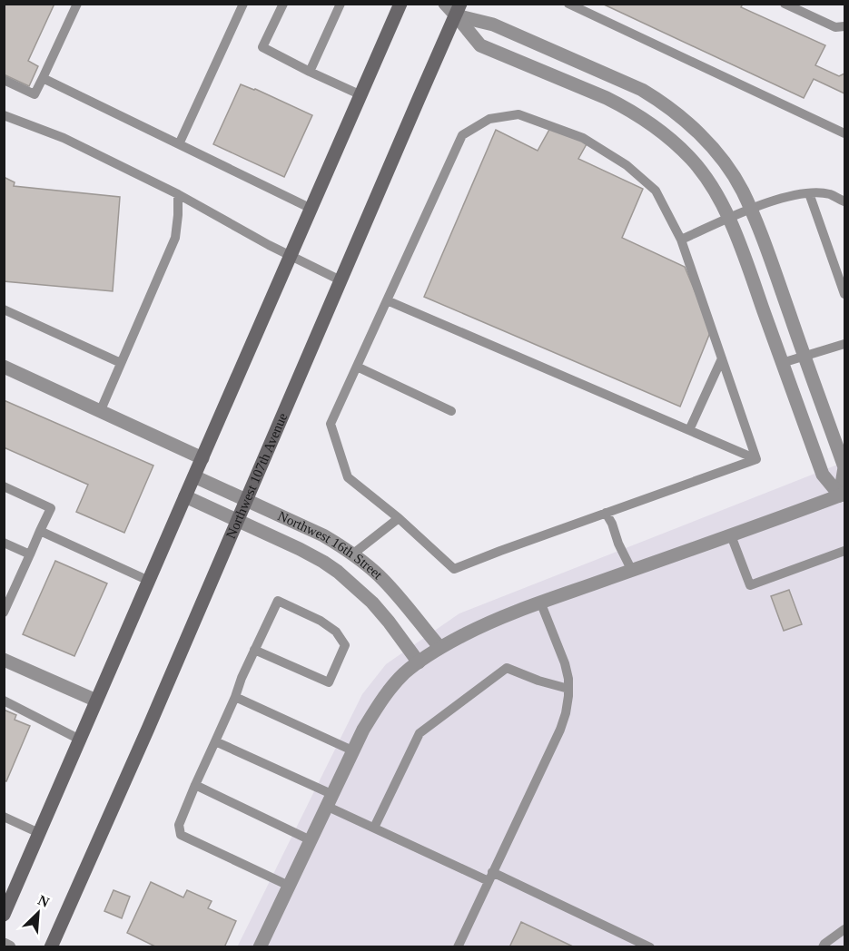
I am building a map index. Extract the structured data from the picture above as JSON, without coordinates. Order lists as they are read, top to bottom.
{
  "streets": {
    "main road": ["Northwest 107th Avenue"],
    "street": ["Northwest 16th Street"]
  },
  "crossings": [
    ["Northwest 107th Avenue", "Northwest 16th Street"]
  ],
  "north": "top right"
}
